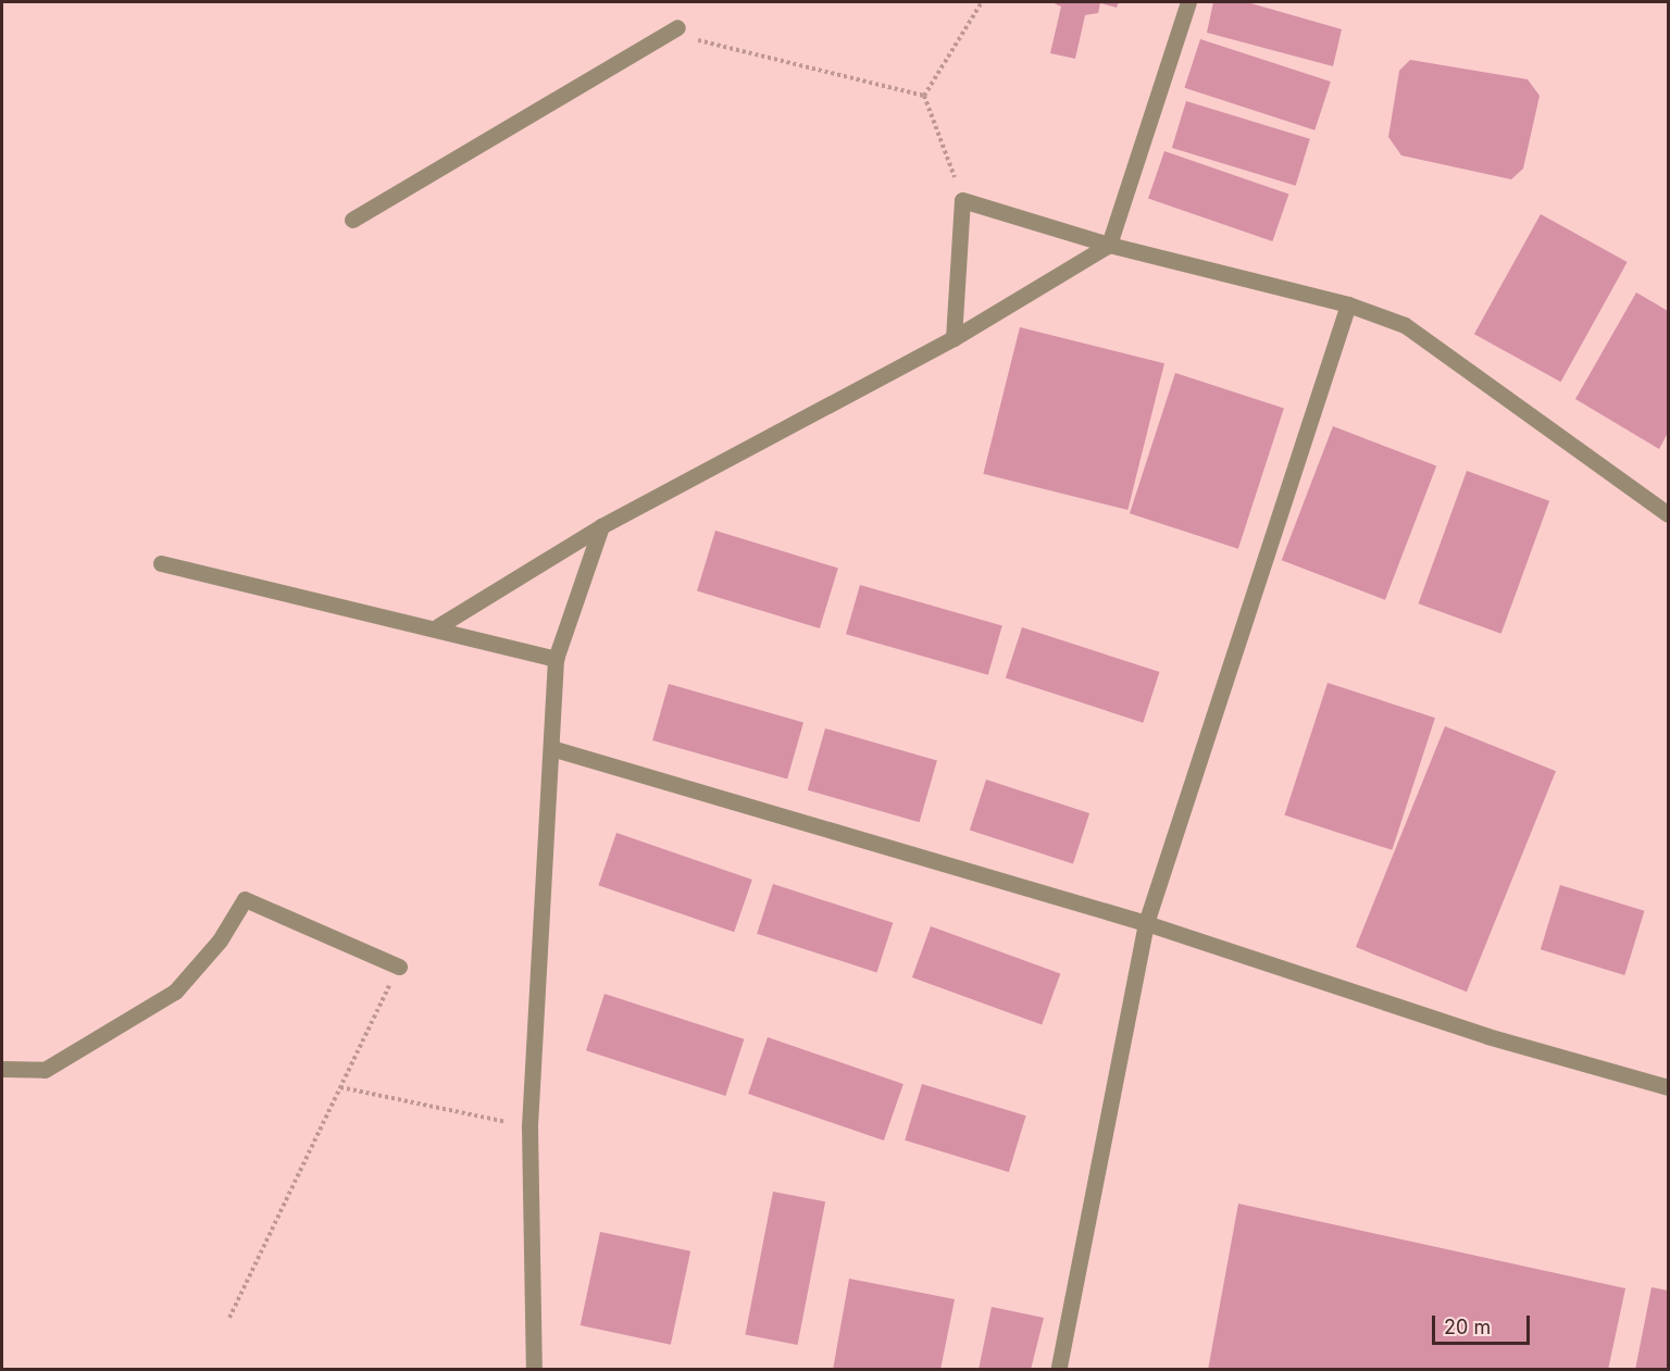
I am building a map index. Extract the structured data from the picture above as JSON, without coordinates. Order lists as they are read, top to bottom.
{
  "scale_bar": "20 m"
}
